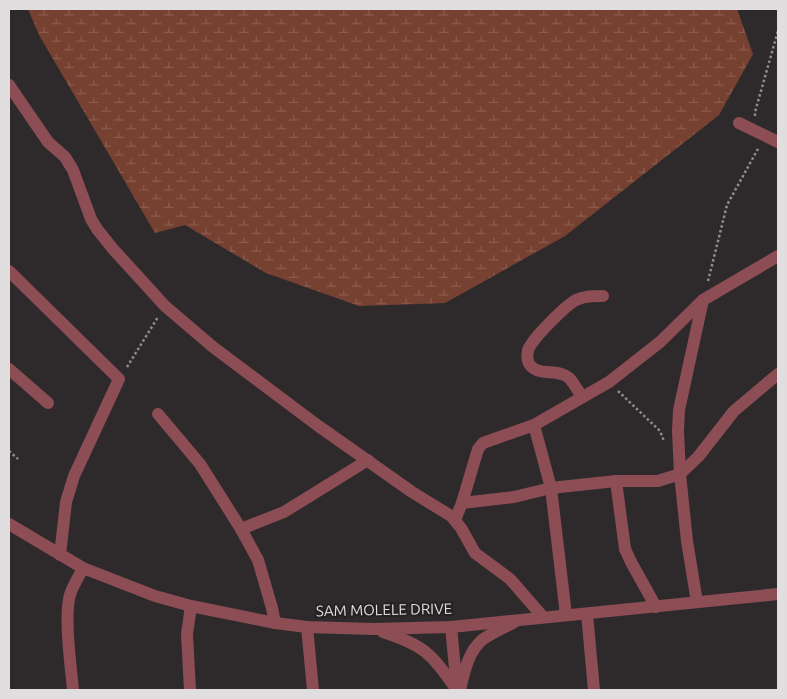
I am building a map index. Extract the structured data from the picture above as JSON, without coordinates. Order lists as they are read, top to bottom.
{
  "streets": {
    "street": ["SAM MOLELE DRIVE"]
  }
}
